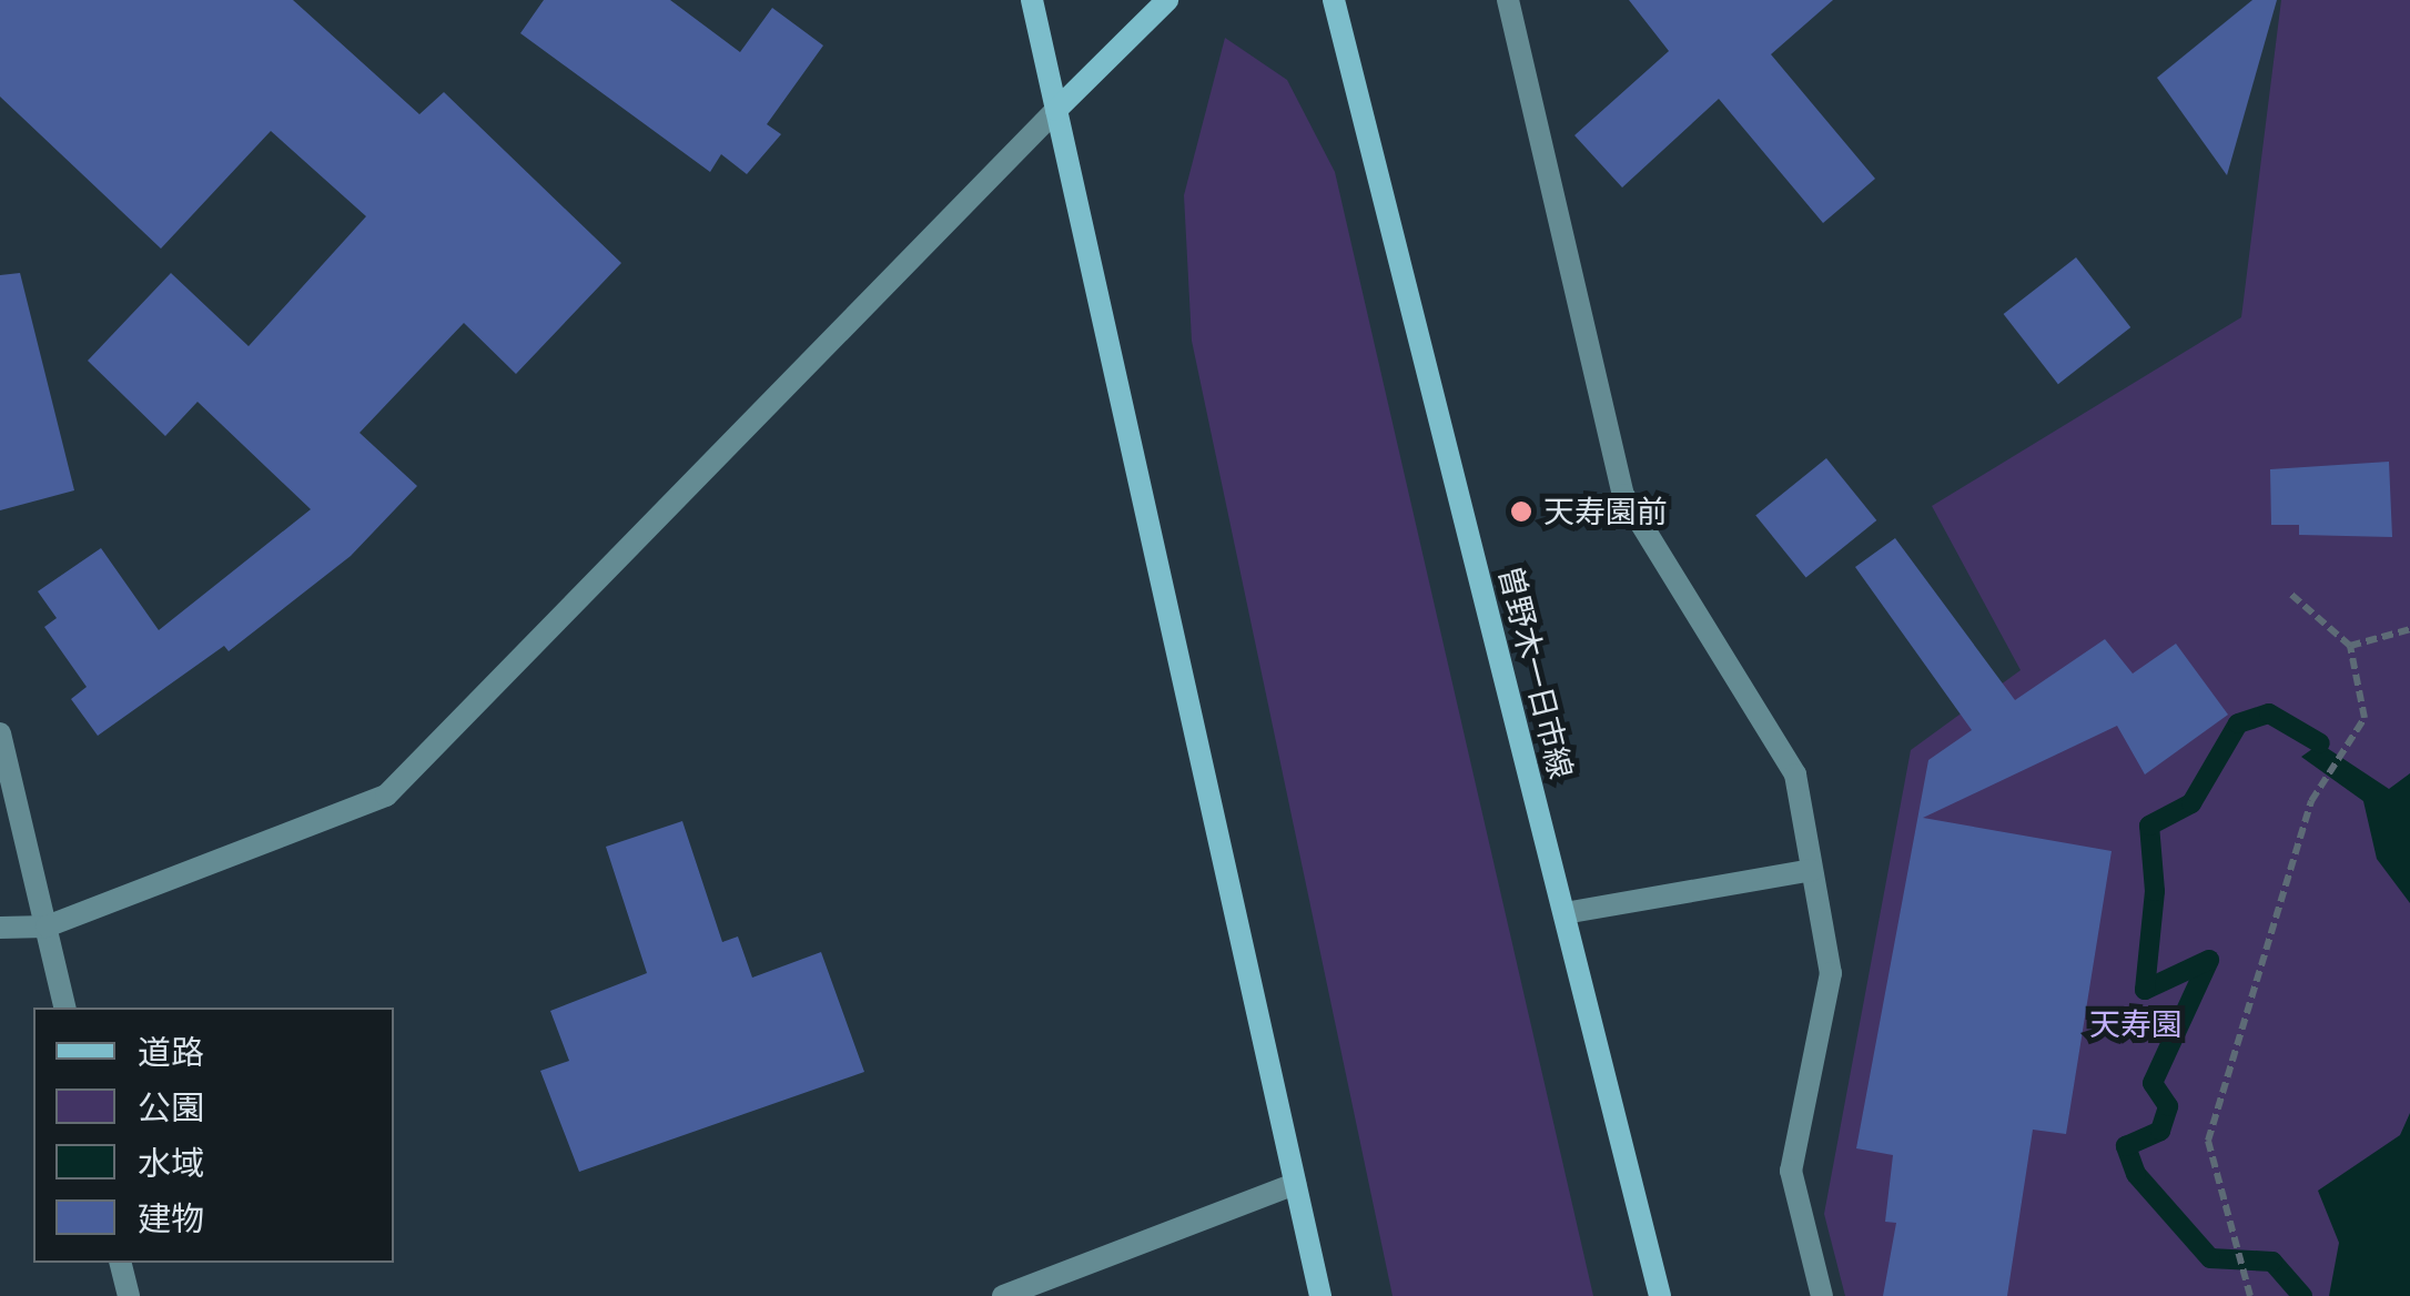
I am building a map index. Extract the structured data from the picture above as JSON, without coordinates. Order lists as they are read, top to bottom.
{
  "streets": {
    "main road": ["曽野木一日市線"]
  },
  "parks": ["天寿園"],
  "places": ["天寿園前"],
  "legend": [
    "道路",
    "公園",
    "水域",
    "建物"
  ]
}
